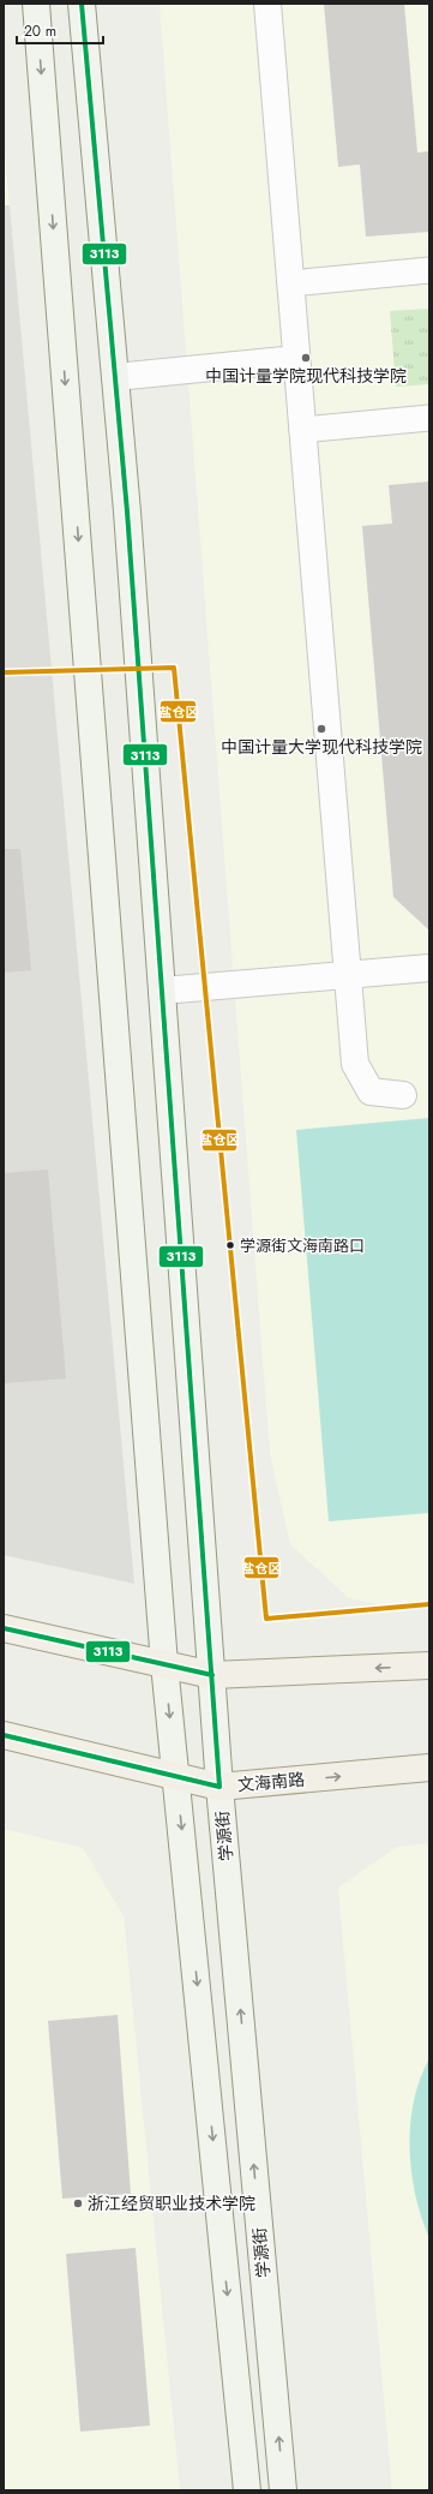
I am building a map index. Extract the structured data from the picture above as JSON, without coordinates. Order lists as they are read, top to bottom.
{
  "streets": {
    "main road": ["文海南路", "学源街"]
  },
  "crossings": [
    ["文海南路", "学源街"]
  ],
  "places": [
    "中国计量学院现代科技学院",
    "中国计量大学现代科技学院",
    "学源街文海南路口",
    "浙江经贸职业技术学院"
  ],
  "lines": ["transit line 3113", "transit line 盐仓区"],
  "scale_bar": "20 m"
}
